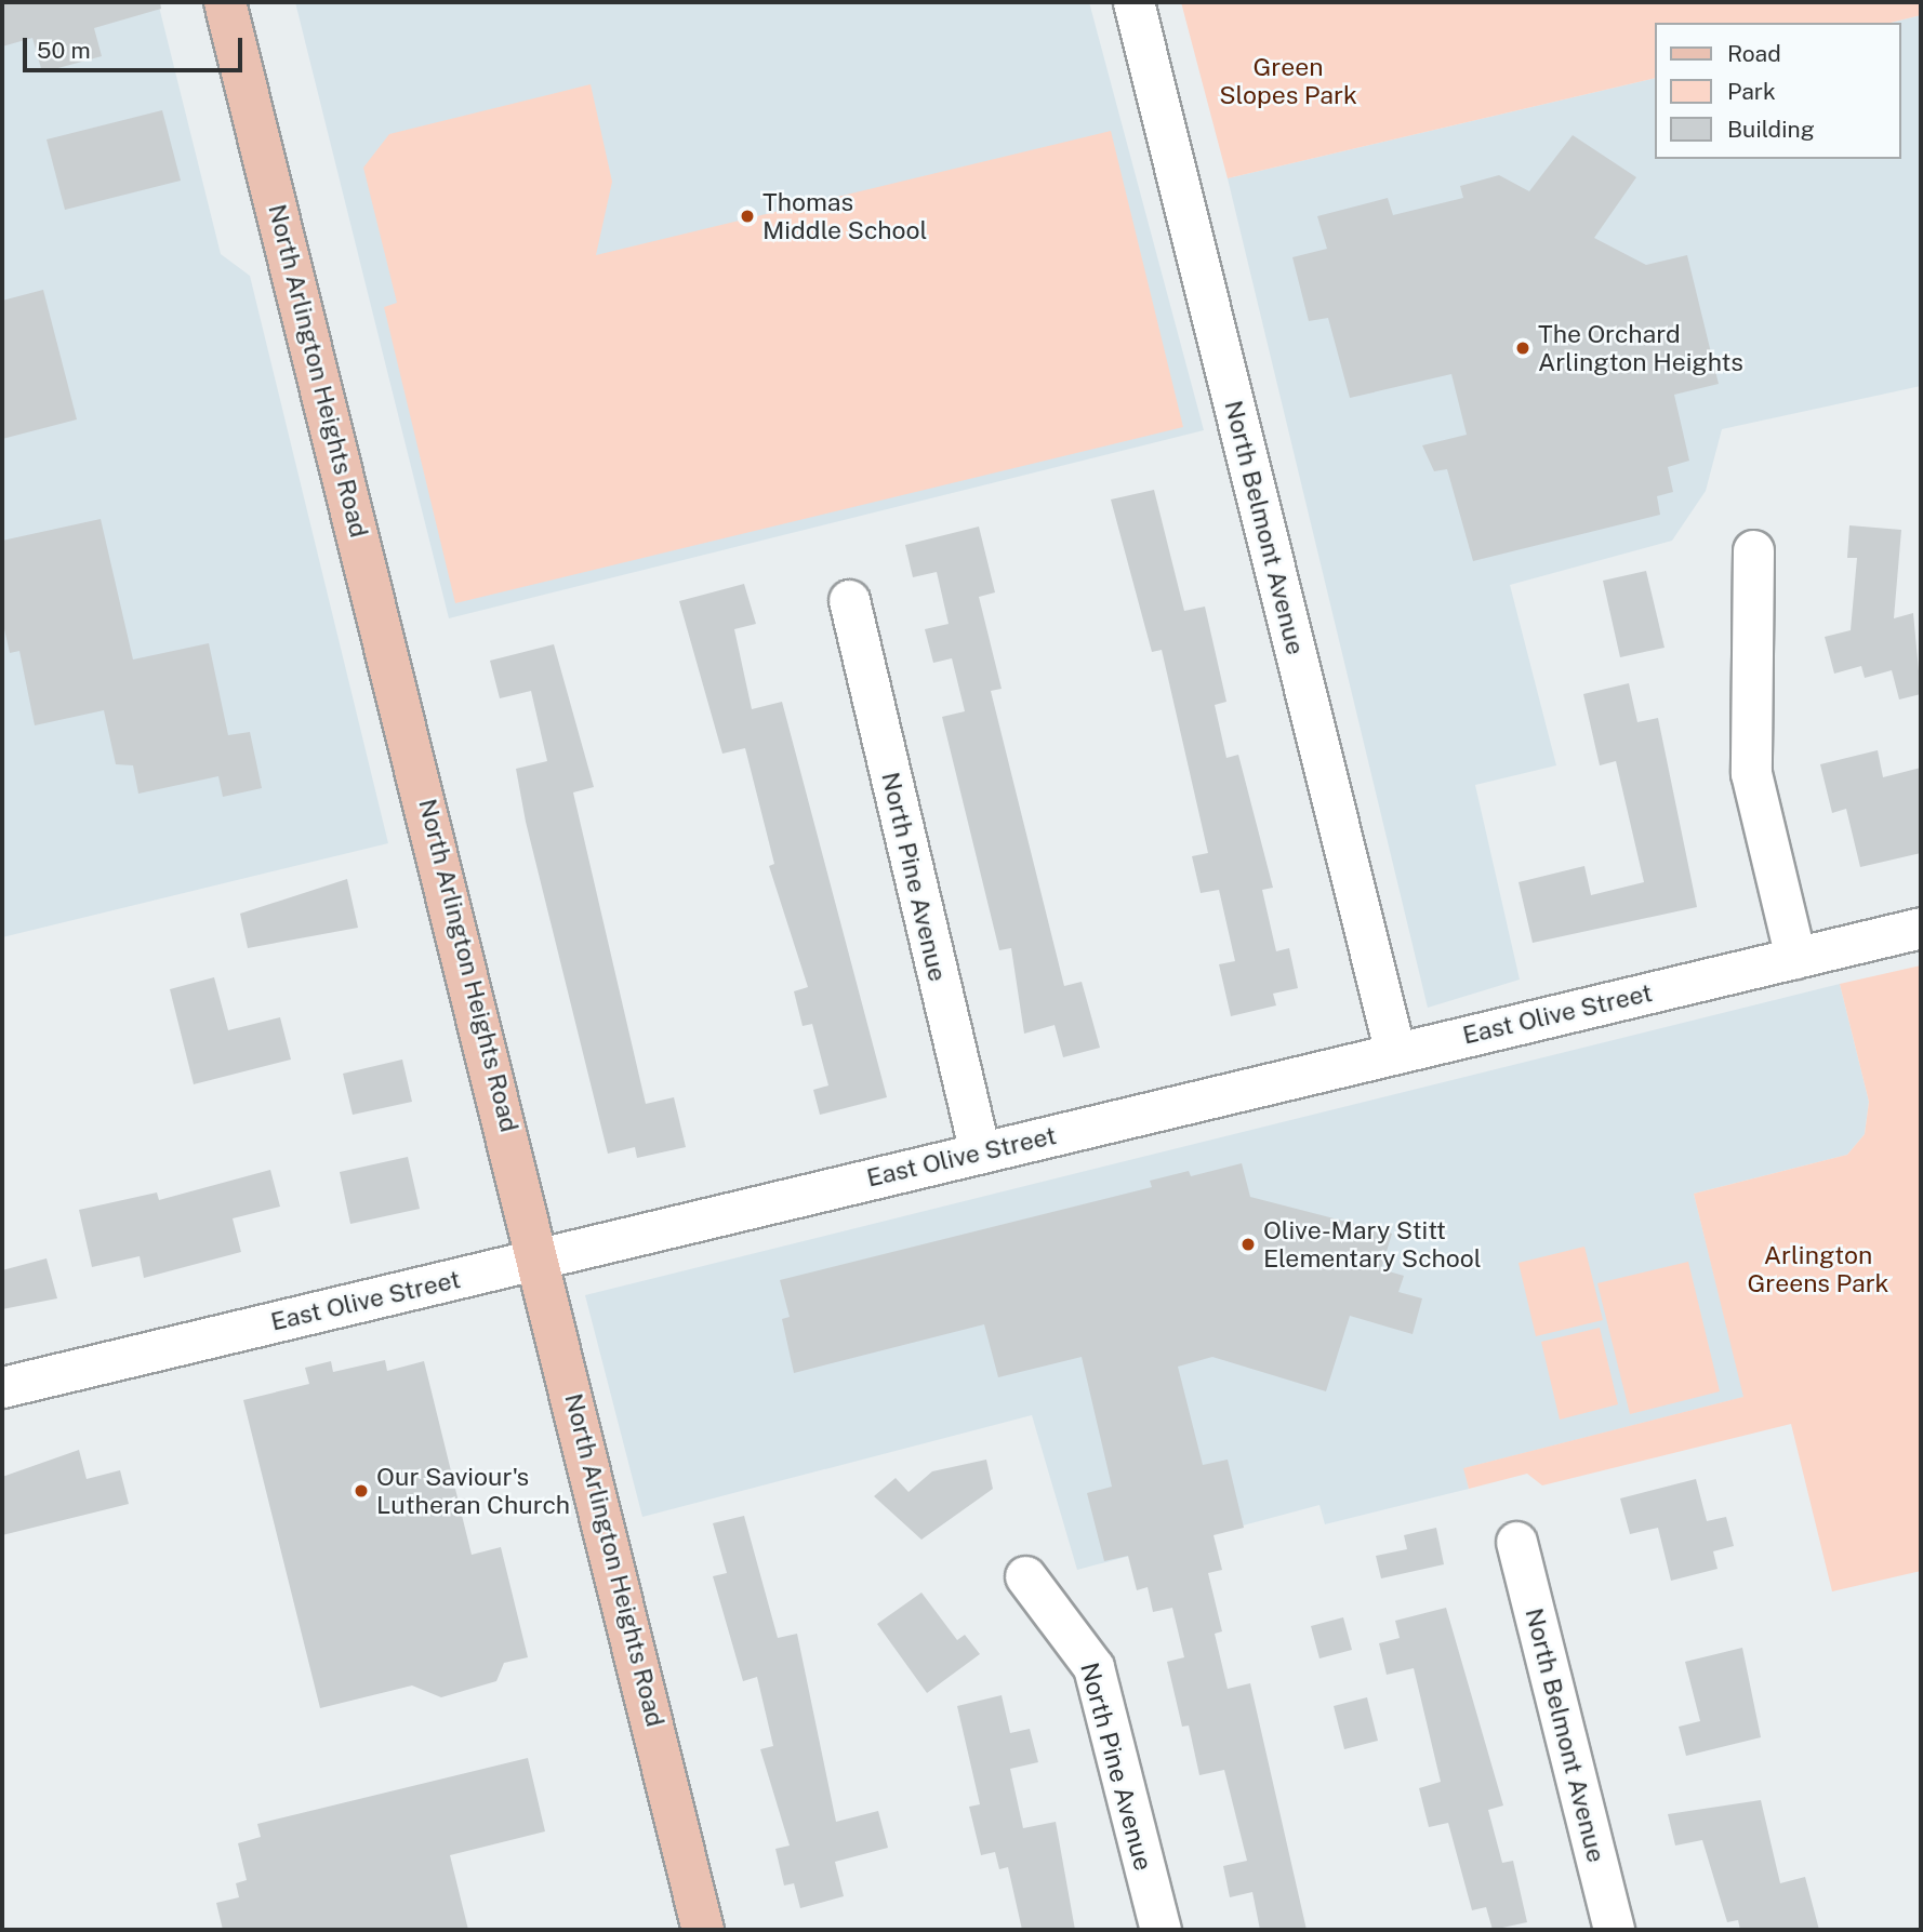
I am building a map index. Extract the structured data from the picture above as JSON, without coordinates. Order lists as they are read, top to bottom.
{
  "streets": {
    "main road": ["North Arlington Heights Road"],
    "street": ["North Belmont Avenue", "North Pine Avenue", "East Olive Street"]
  },
  "crossings": [
    ["North Arlington Heights Road", "East Olive Street"],
    ["North Belmont Avenue", "East Olive Street"],
    ["North Pine Avenue", "East Olive Street"]
  ],
  "parks": ["Green Slopes Park", "Arlington Greens Park"],
  "places": [
    "Thomas Middle School",
    "The Orchard Arlington Heights",
    "Olive-Mary Stitt Elementary School",
    "Our Saviour's Lutheran Church"
  ],
  "legend": ["Road", "Park", "Building"],
  "scale_bar": "50 m"
}
